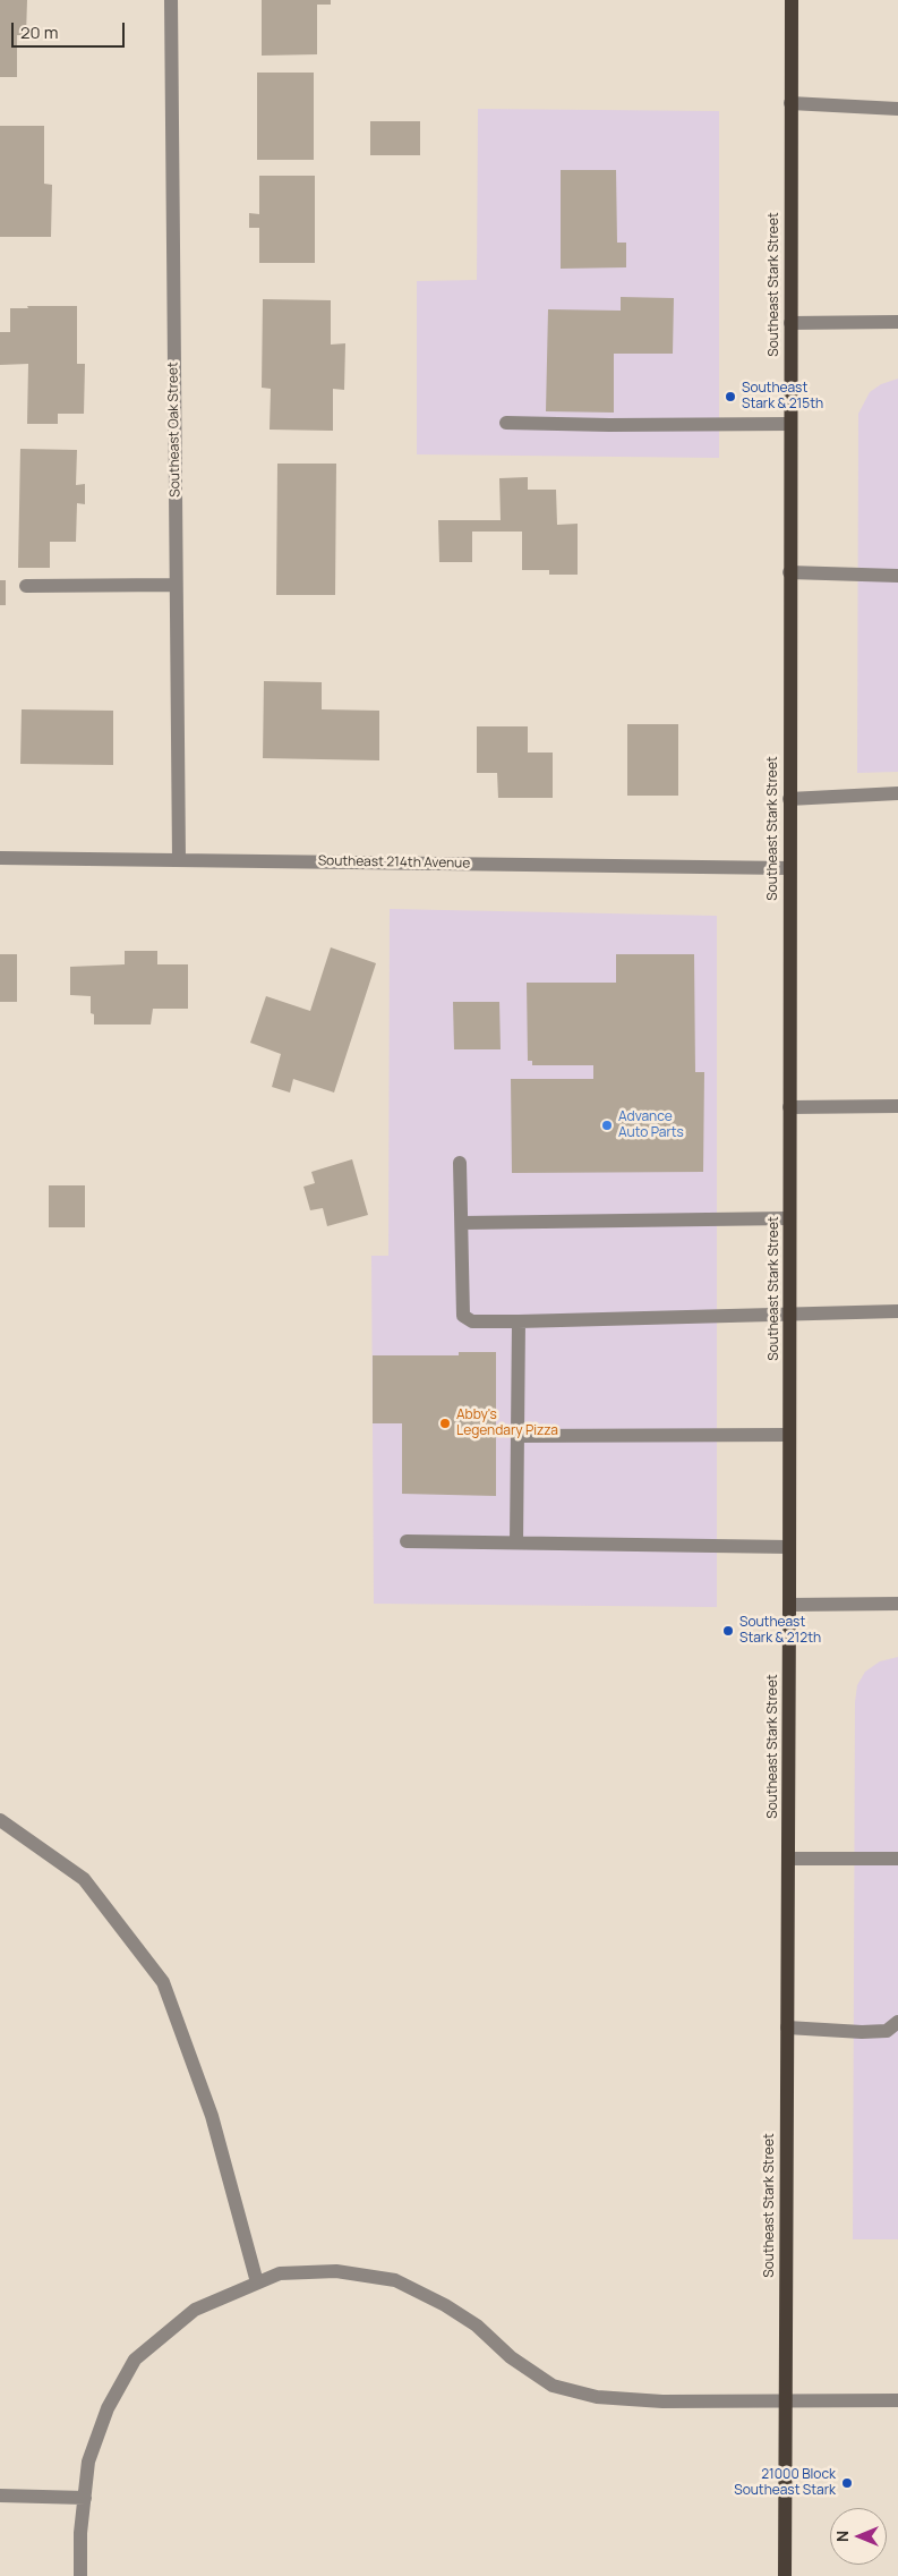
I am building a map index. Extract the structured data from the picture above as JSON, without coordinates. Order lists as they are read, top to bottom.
{
  "streets": {
    "main road": ["Southeast Stark Street"],
    "street": ["Southeast Oak Street", "Southeast 214th Avenue"]
  },
  "crossings": [
    ["Southeast Stark Street", "Southeast 214th Avenue"],
    ["Southeast Oak Street", "Southeast 214th Avenue"]
  ],
  "places": [
    "Southeast Stark & 215th",
    "Advance Auto Parts",
    "Abby's Legendary Pizza",
    "Southeast Stark & 212th",
    "21000 Block Southeast Stark"
  ],
  "scale_bar": "20 m",
  "north": "left"
}
